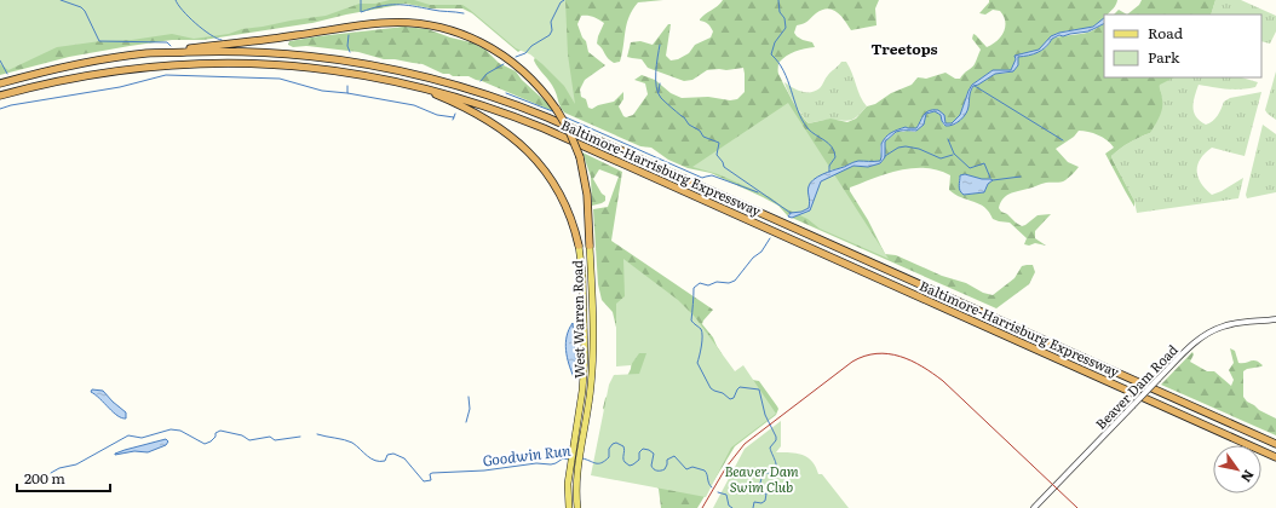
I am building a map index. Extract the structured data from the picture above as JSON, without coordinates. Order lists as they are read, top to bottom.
{
  "streets": {
    "highway": ["Baltimore-Harrisburg Expressway"],
    "main road": ["West Warren Road"],
    "street": ["Beaver Dam Road"]
  },
  "districts": ["Treetops"],
  "water": ["Goodwin Run"],
  "parks": ["Beaver Dam Swim Club"],
  "legend": ["Road", "Park"],
  "scale_bar": "200 m",
  "north": "bottom right"
}
